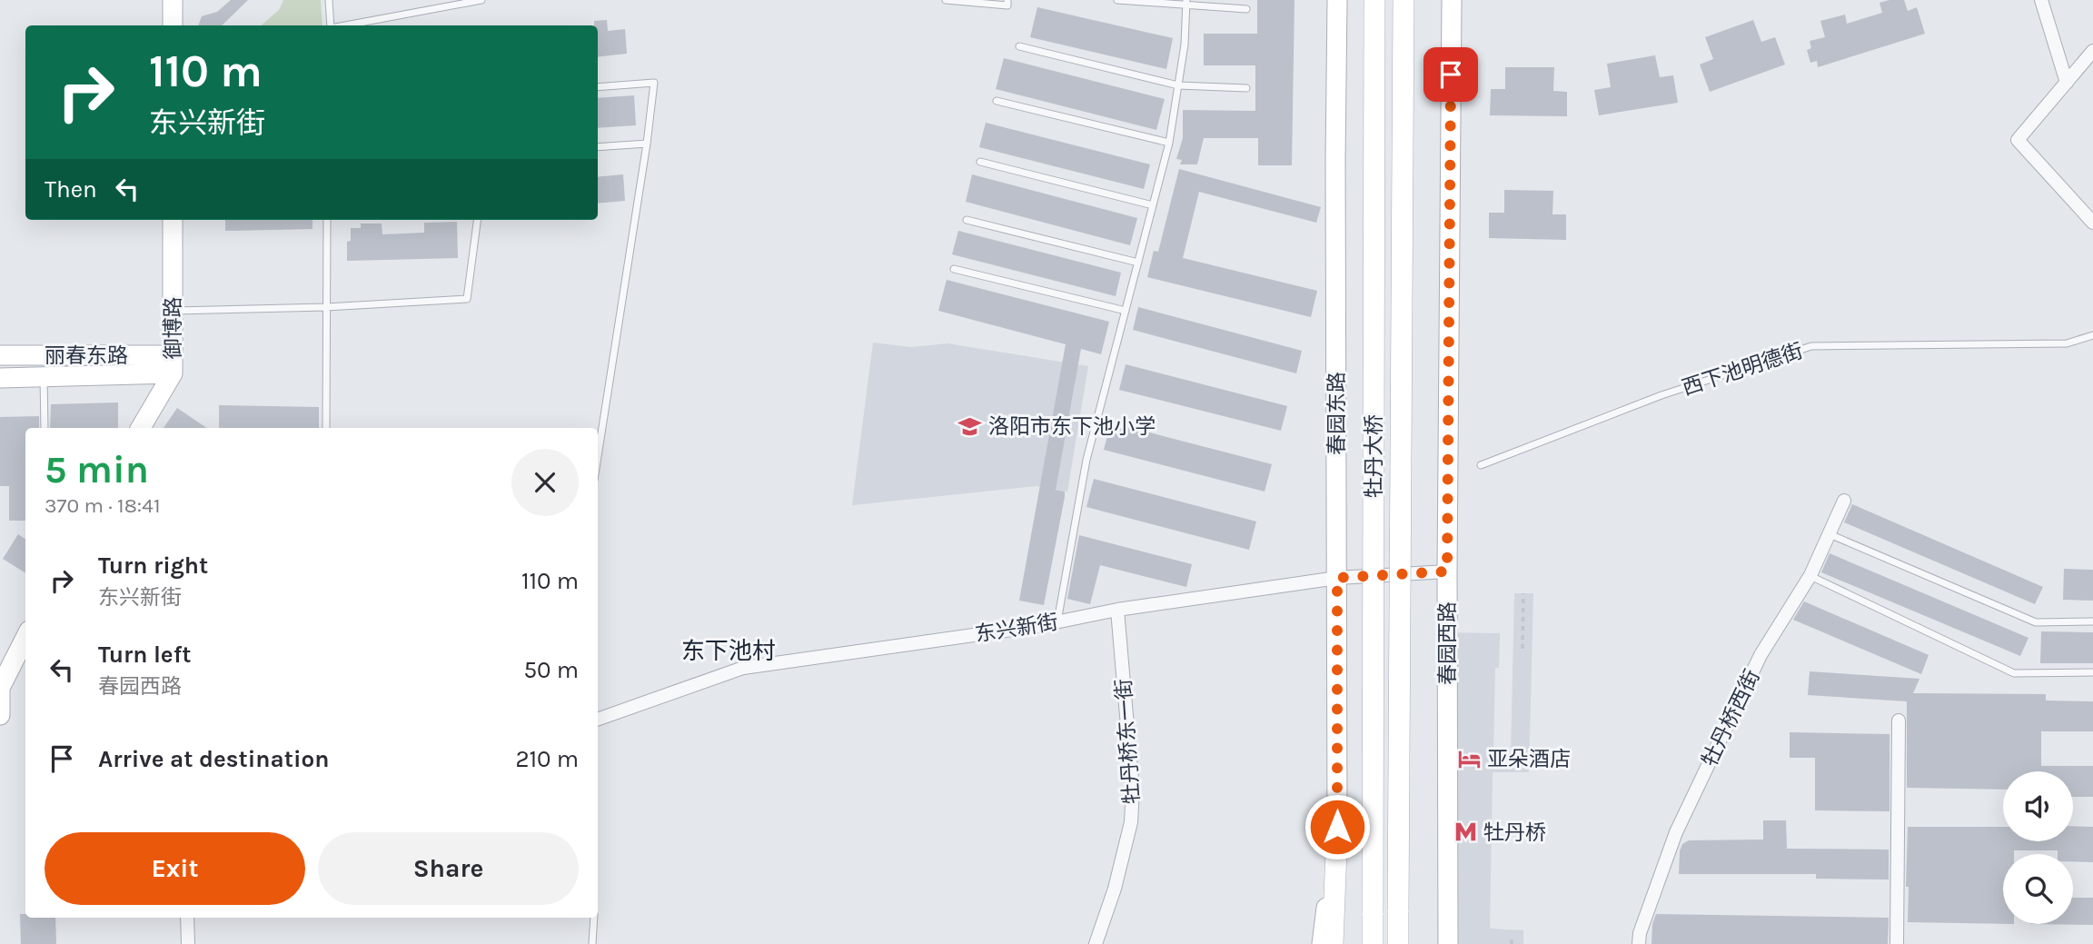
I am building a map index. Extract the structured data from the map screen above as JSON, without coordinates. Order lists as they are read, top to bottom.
{
  "streets": {
    "main road": ["牡丹大桥"],
    "street": [
      "御博路",
      "丽春东路",
      "春园东路",
      "东兴新街",
      "春园西路",
      "牡丹桥西街",
      "牡丹桥东一街"
    ],
    "lane": ["西下池明德街"]
  },
  "crossings": [
    ["御博路", "丽春东路"],
    ["春园东路", "东兴新街"],
    ["东兴新街", "春园西路"],
    ["东兴新街", "牡丹桥东一街"]
  ],
  "districts": ["东下池村"],
  "places": {
    "school or university": ["洛阳市东下池小学"],
    "hotel": ["亚朵酒店"],
    "metro station": ["牡丹桥"]
  },
  "page": {
    "turn": ["110 m", "东兴新街"],
    "then": "Then",
    "heading": ["5 min", "370 m · 18:41"],
    "list": [
      {
        "name": "Turn right",
        "note": "东兴新街",
        "value": "110 m"
      },
      {
        "name": "Turn left",
        "note": "春园西路",
        "value": "50 m"
      },
      {
        "name": "Arrive at destination",
        "value": "210 m"
      }
    ],
    "buttons": ["Exit", "Share"]
  }
}
